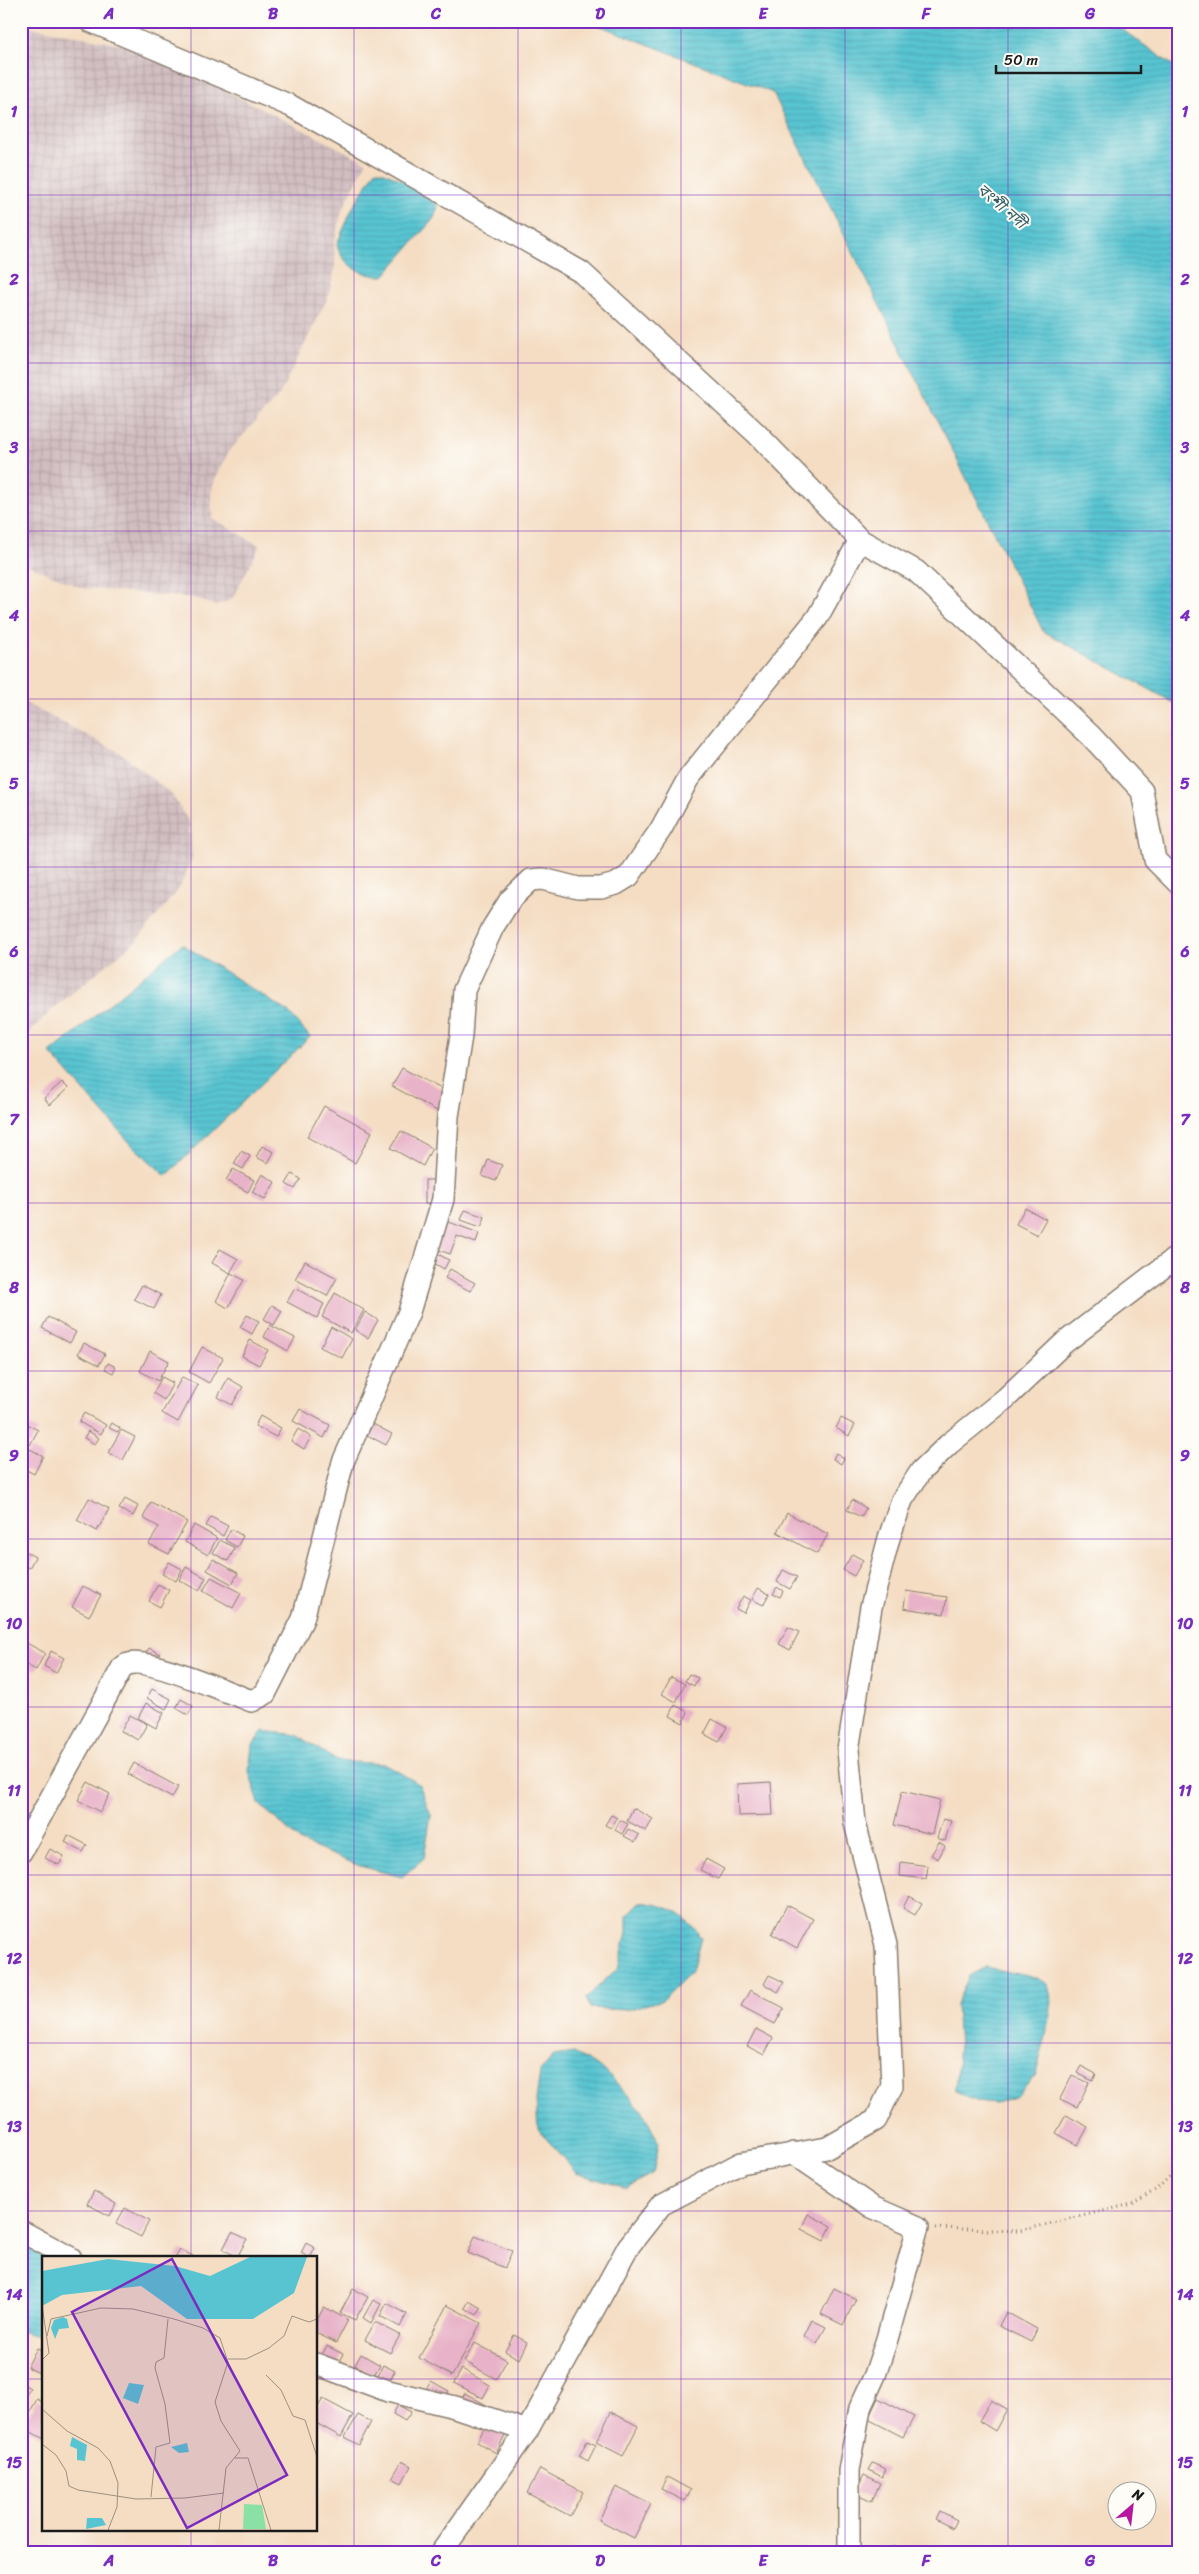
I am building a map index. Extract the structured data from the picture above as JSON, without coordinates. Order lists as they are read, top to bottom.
{
  "water": ["বংশী নদী"],
  "scale_bar": "50 m",
  "north": "top right",
  "grid": {
    "columns": [
      "A",
      "B",
      "C",
      "D",
      "E",
      "F",
      "G"
    ],
    "rows": [
      "1",
      "2",
      "3",
      "4",
      "5",
      "6",
      "7",
      "8",
      "9",
      "10",
      "11",
      "12",
      "13",
      "14",
      "15"
    ]
  }
}
